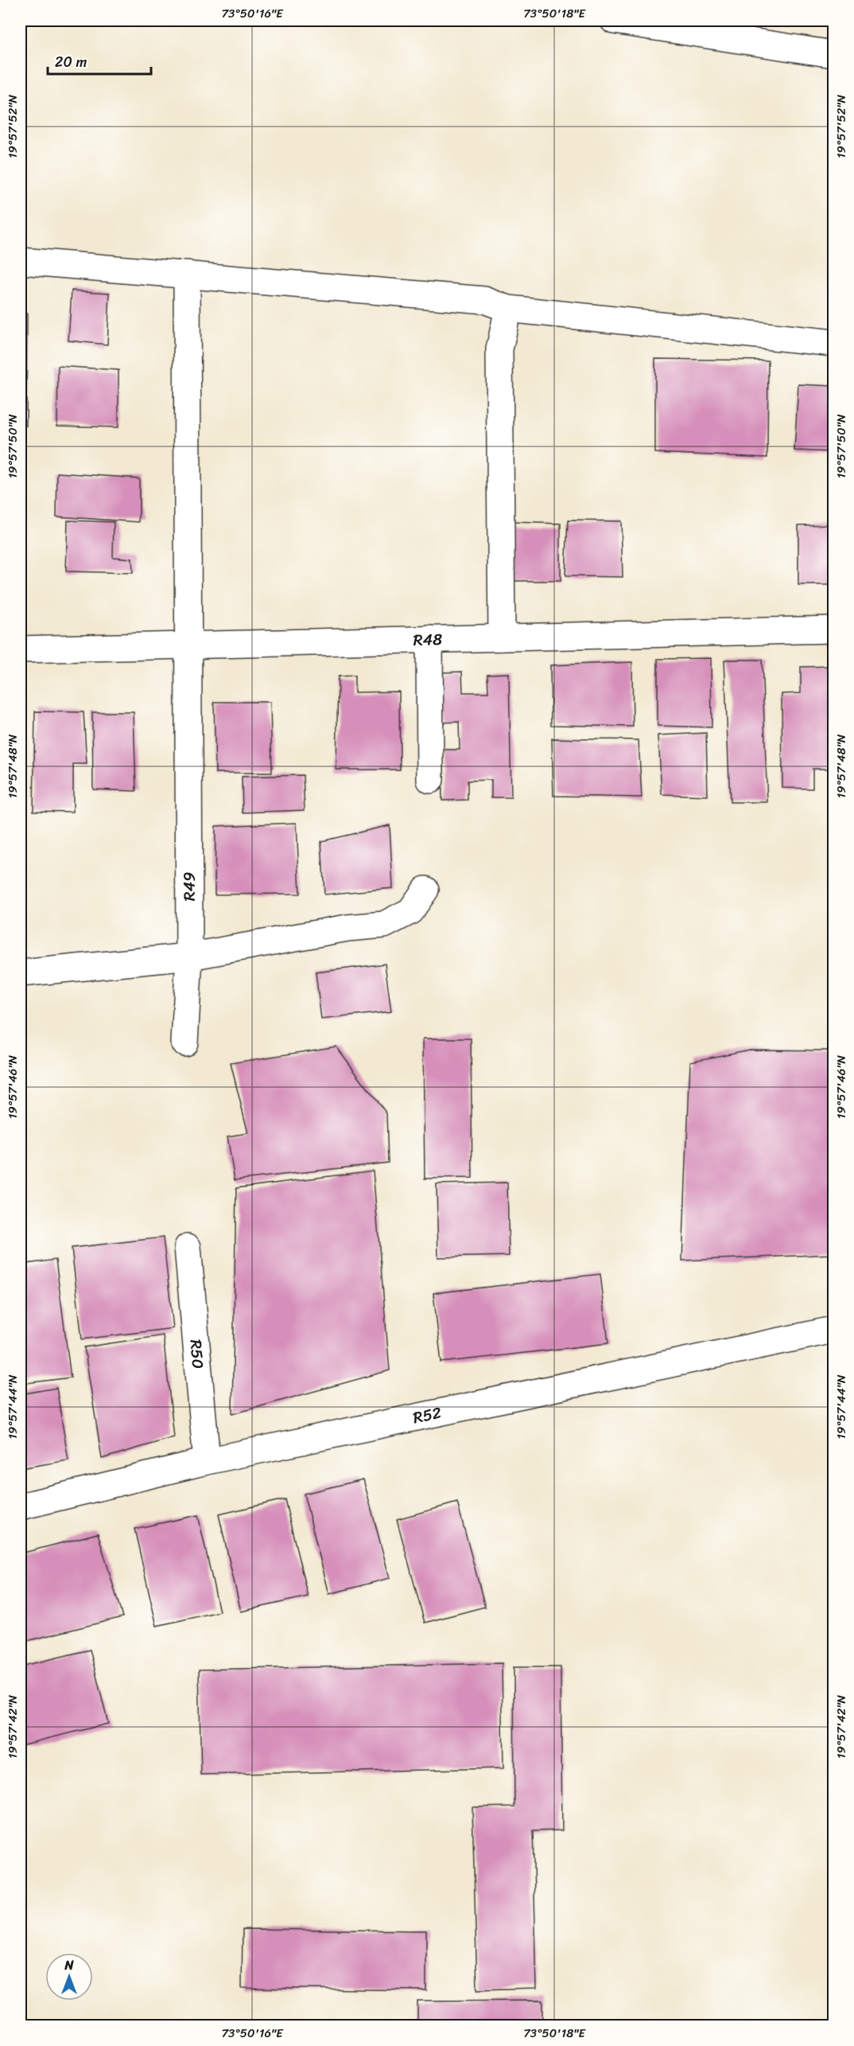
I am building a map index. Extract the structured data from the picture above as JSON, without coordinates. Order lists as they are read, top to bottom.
{
  "streets": {
    "street": [
      "R48",
      "R49",
      "R50",
      "R52"
    ]
  },
  "crossings": [
    ["R48", "R49"],
    ["R50", "R52"]
  ],
  "scale_bar": "20 m",
  "north": "top",
  "coordinates": [
    "73°50'16\"E",
    "73°50'18\"E",
    "19°57'52\"N",
    "19°57'50\"N",
    "19°57'48\"N",
    "19°57'46\"N",
    "19°57'44\"N",
    "19°57'42\"N"
  ]
}
